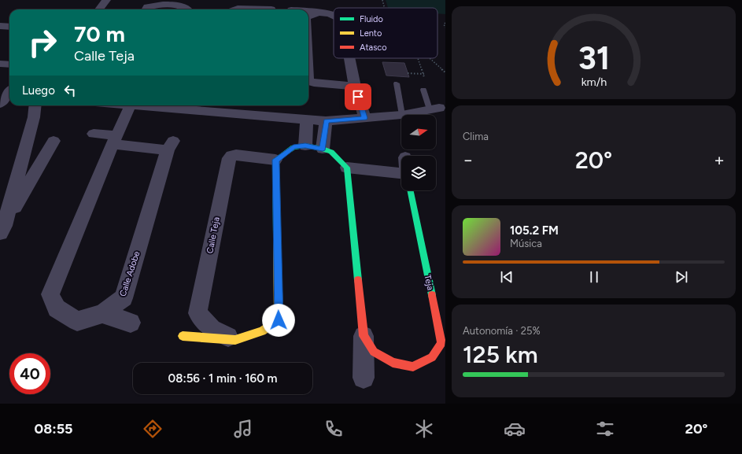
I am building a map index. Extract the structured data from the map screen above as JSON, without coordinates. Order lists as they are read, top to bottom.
{
  "streets": {
    "street": ["Calle Teja", "Calle Adobe", "Teja"]
  },
  "legend": ["Fluido", "Lento", "Atasco"],
  "north": "right",
  "page": {
    "turn": ["70 m", "Calle Teja"],
    "then": "Luego",
    "tile": [
      "Clima",
      ["Autonomía · 25%", "125 km"]
    ],
    "heat": ["−", "20°", "+"],
    "song": ["105.2 FM", "Música"],
    "limit": "40",
    "trip": "08:56 · 1 min · 160 m",
    "tabs": ["08:55", "20°"],
    "gauge": ["31", "km/h"]
  }
}
